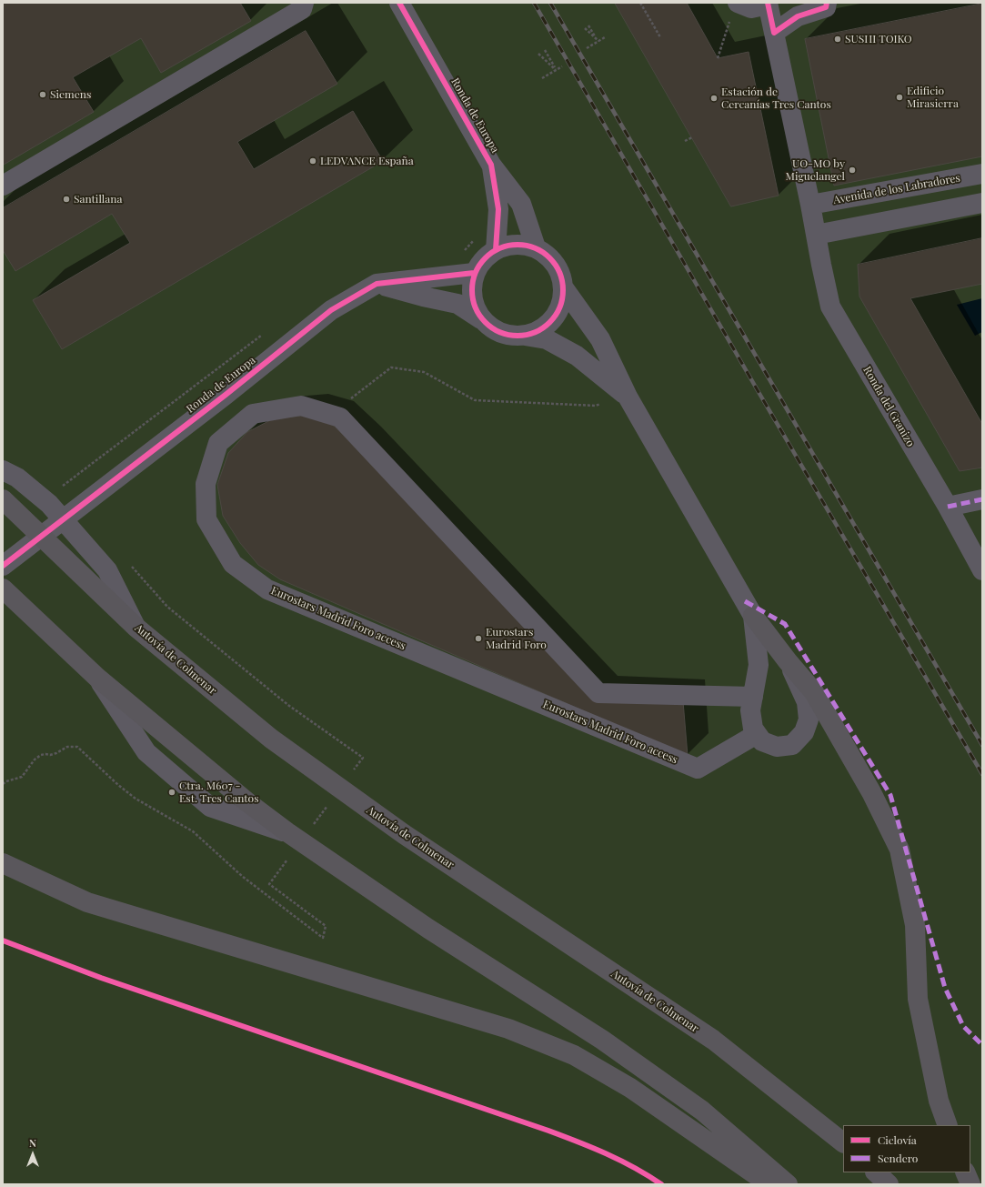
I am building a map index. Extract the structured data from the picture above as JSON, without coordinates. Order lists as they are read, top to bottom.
{
  "streets": {
    "highway": ["Autovía de Colmenar"],
    "street": [
      "Ronda de Europa",
      "Avenida de los Labradores",
      "Ronda del Granizo",
      "Eurostars Madrid Foro access"
    ]
  },
  "crossings": [
    ["Avenida de los Labradores", "Ronda del Granizo"]
  ],
  "places": [
    "SUSHI TOIKO",
    "Siemens",
    "Edificio Mirasierra",
    "Estación de Cercanías Tres Cantos",
    "LEDVANCE España",
    "UO-MO by Miguelangel",
    "Santillana",
    "Eurostars Madrid Foro",
    "Ctra. M607 - Est. Tres Cantos"
  ],
  "legend": ["Ciclovía", "Sendero"],
  "north": "top"
}
